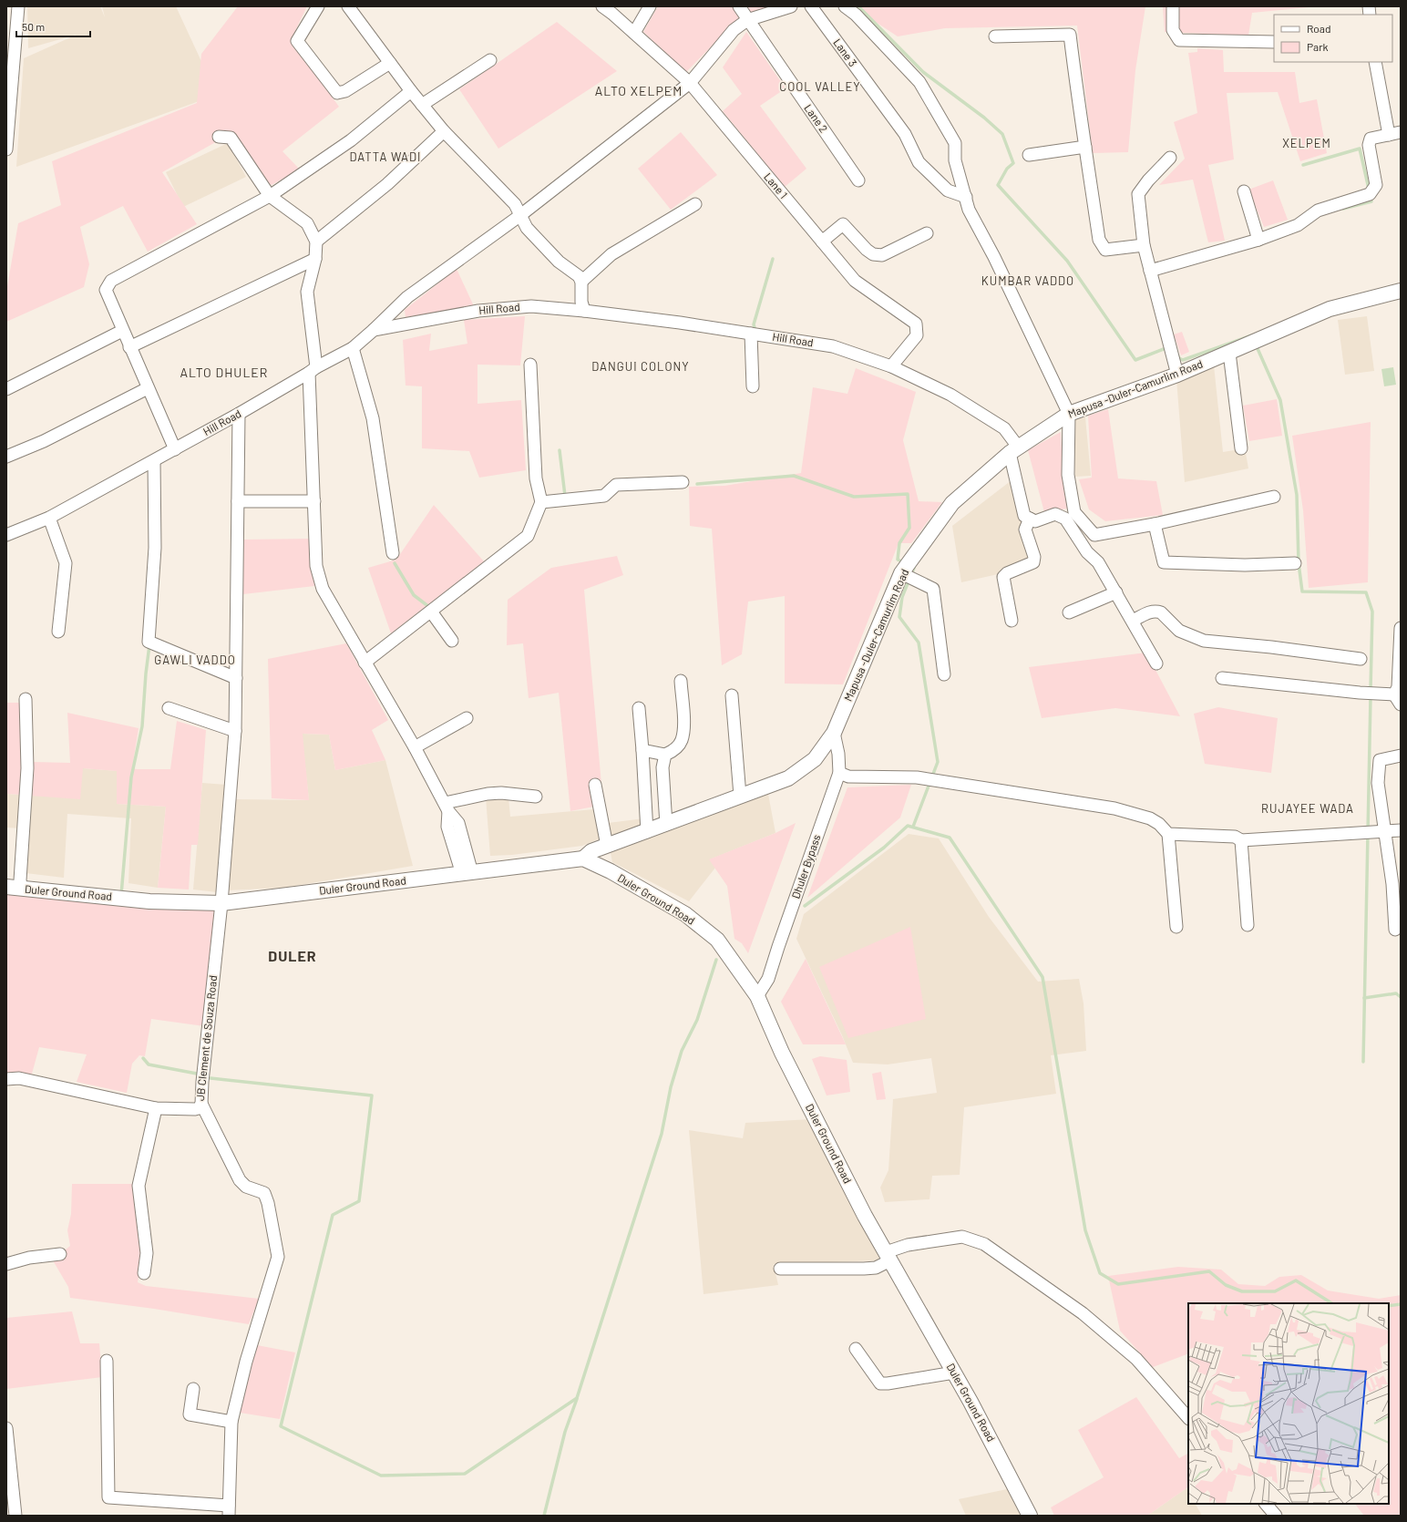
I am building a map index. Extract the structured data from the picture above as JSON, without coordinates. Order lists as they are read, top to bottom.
{
  "streets": {
    "main road": ["Mapusa -Duler-Camurlim Road", "Duler Ground Road"],
    "street": [
      "Lane 3",
      "Lane 2",
      "Lane 1",
      "Hill Road",
      "Dhuler Bypass",
      "JB Clement de Souza Road"
    ]
  },
  "crossings": [
    ["Lane 1", "Hill Road"],
    ["Hill Road", "Mapusa -Duler-Camurlim Road"],
    ["Hill Road", "JB Clement de Souza Road"],
    ["Mapusa -Duler-Camurlim Road", "Dhuler Bypass"],
    ["Mapusa -Duler-Camurlim Road", "Duler Ground Road"],
    ["Dhuler Bypass", "Duler Ground Road"],
    ["Duler Ground Road", "JB Clement de Souza Road"]
  ],
  "districts": [
    "COOL VALLEY",
    "ALTO XELPEM",
    "XELPEM",
    "DATTA WADI",
    "KUMBAR VADDO",
    "DANGUI COLONY",
    "ALTO DHULER",
    "GAWLI VADDO",
    "RUJAYEE WADA",
    "DULER"
  ],
  "legend": ["Road", "Park"],
  "scale_bar": "50 m"
}
